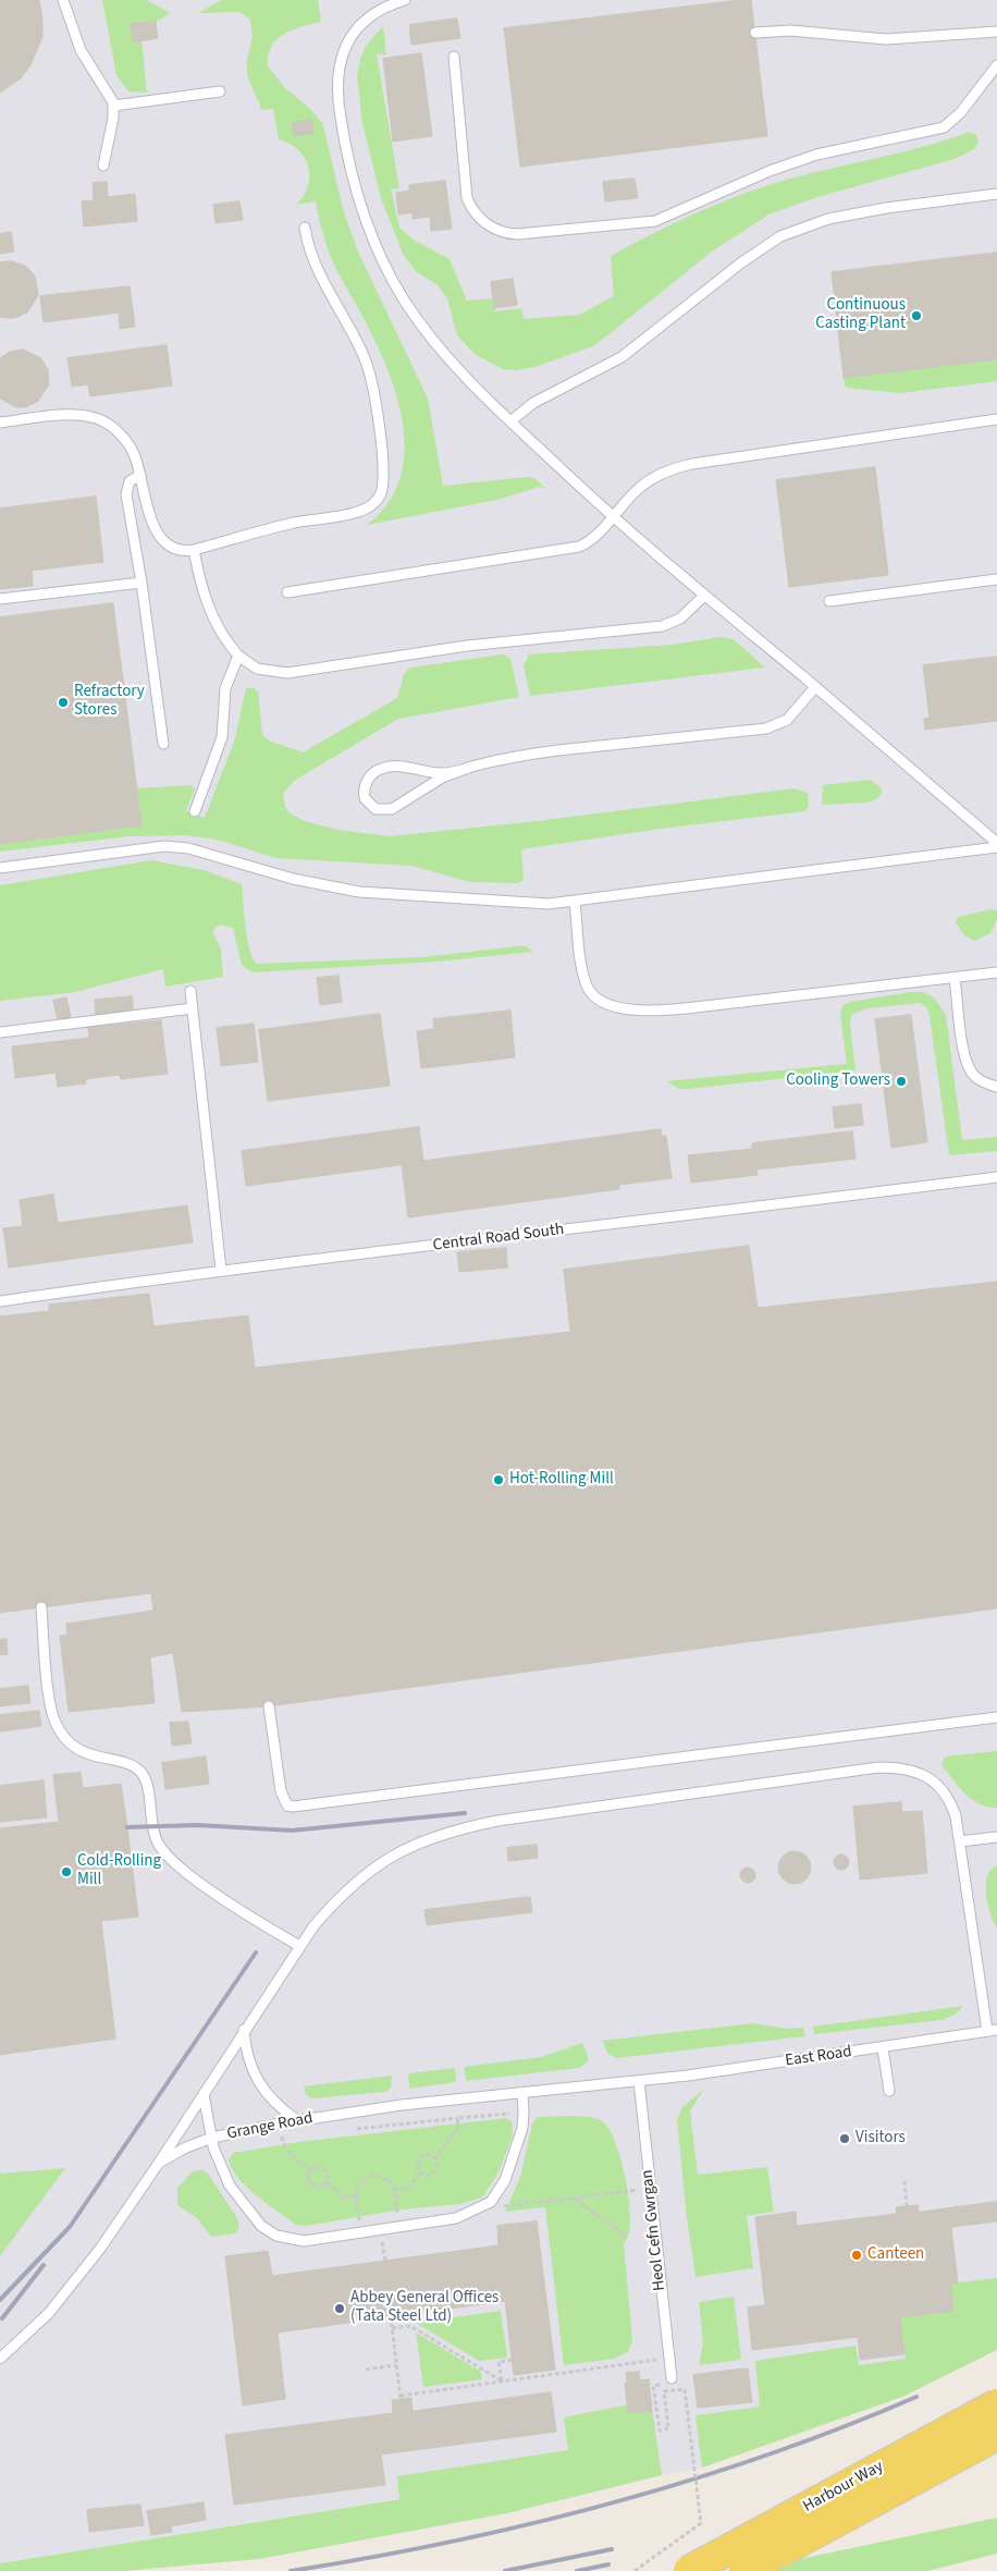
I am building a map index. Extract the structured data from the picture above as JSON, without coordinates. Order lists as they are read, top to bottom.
{
  "streets": {
    "main road": ["Harbour Way"],
    "lane": [
      "Central Road South",
      "East Road",
      "Grange Road",
      "Heol Cefn Gwrgan"
    ]
  },
  "crossings": [
    ["East Road", "Grange Road"],
    ["East Road", "Heol Cefn Gwrgan"],
    ["Grange Road", "Heol Cefn Gwrgan"]
  ],
  "places": [
    "Continuous Casting Plant",
    "Refractory Stores",
    "Cooling Towers",
    "Hot-Rolling Mill",
    "Cold-Rolling Mill",
    "Visitors",
    "Canteen",
    "Abbey General Offices (Tata Steel Ltd)"
  ]
}
